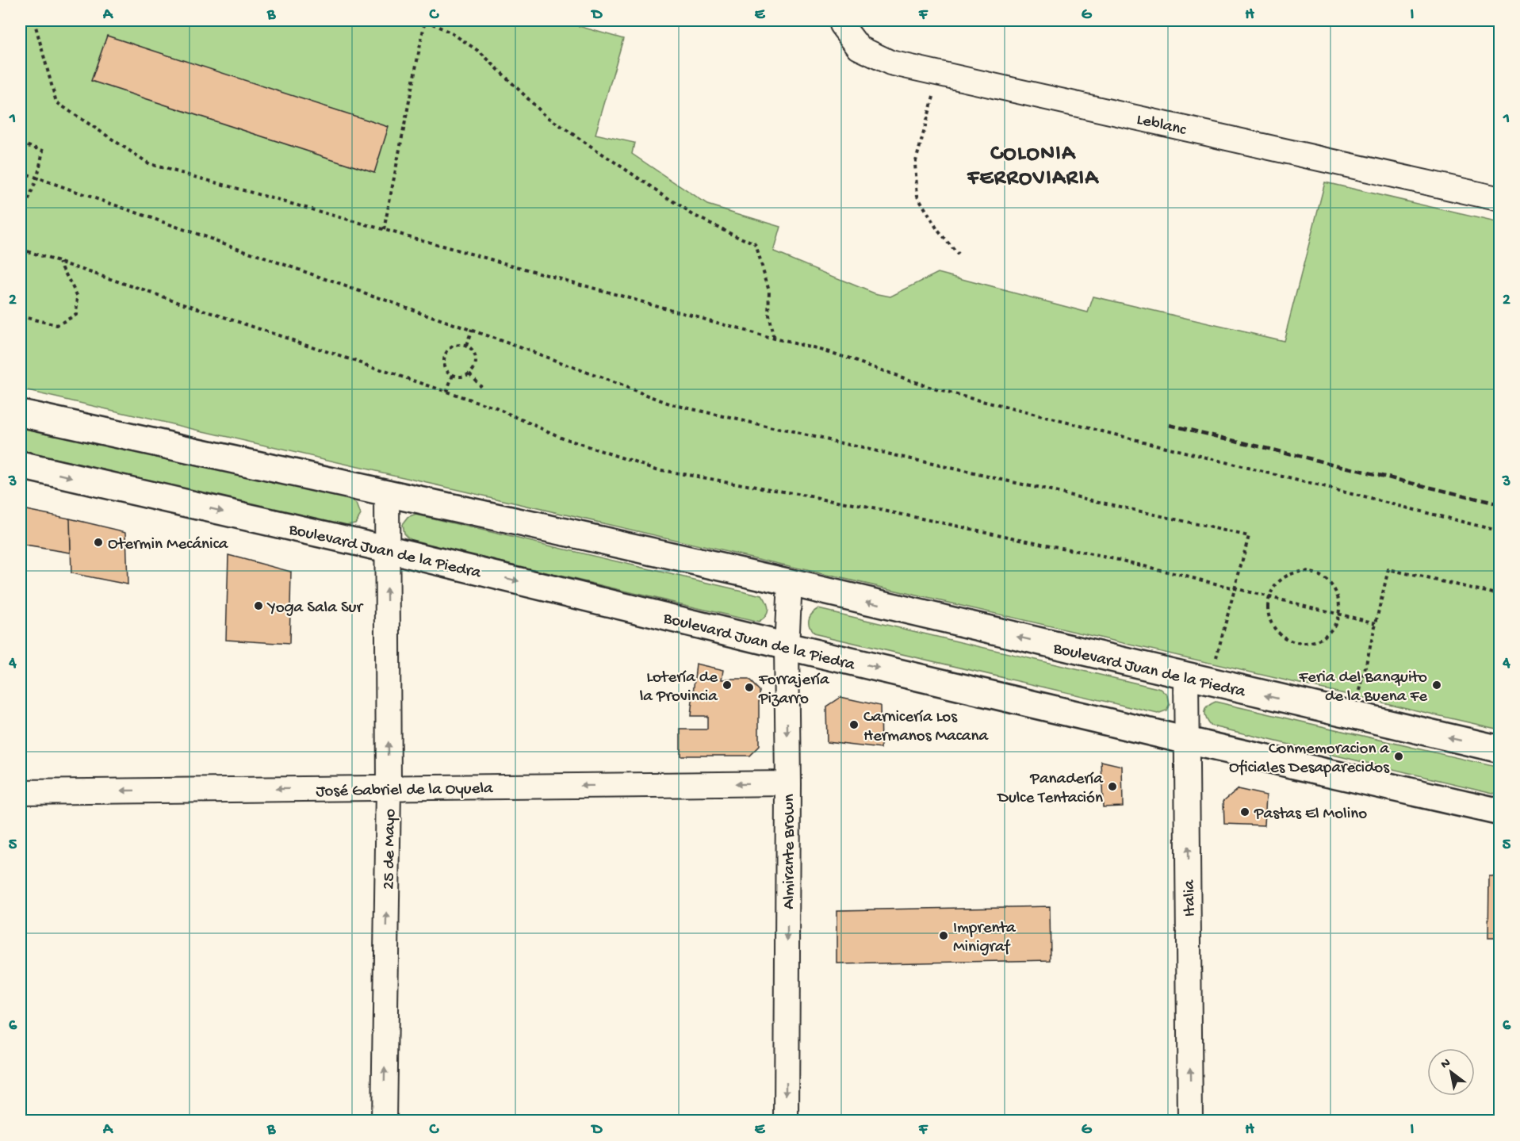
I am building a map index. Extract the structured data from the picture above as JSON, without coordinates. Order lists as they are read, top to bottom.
{
  "streets": {
    "main road": ["Boulevard Juan de la Piedra"],
    "street": [
      "Leblanc",
      "José Gabriel de la Oyuela",
      "25 de Mayo",
      "Almirante Brown",
      "Italia"
    ]
  },
  "crossings": [
    ["Boulevard Juan de la Piedra", "25 de Mayo"],
    ["Boulevard Juan de la Piedra", "Almirante Brown"],
    ["Boulevard Juan de la Piedra", "Italia"],
    ["José Gabriel de la Oyuela", "25 de Mayo"],
    ["José Gabriel de la Oyuela", "Almirante Brown"]
  ],
  "one_way": [
    "José Gabriel de la Oyuela",
    "25 de Mayo",
    "Almirante Brown",
    "Italia"
  ],
  "districts": ["COLONIA FERROVIARIA"],
  "places": [
    "Otermin Mecánica",
    "Yoga Sala Sur",
    "Lotería de la Provincia",
    "Feria del Banquito de la Buena Fe",
    "Forrajería Pizarro",
    "Carnicería Los Hermanos Macana",
    "Conmemoracion a Oficiales Desaparecidos",
    "Panadería Dulce Tentación",
    "Pastas El Molino",
    "Imprenta Minigraf"
  ],
  "north": "top left",
  "grid": {
    "columns": [
      "A",
      "B",
      "C",
      "D",
      "E",
      "F",
      "G",
      "H",
      "I"
    ],
    "rows": [
      "1",
      "2",
      "3",
      "4",
      "5",
      "6"
    ]
  }
}
